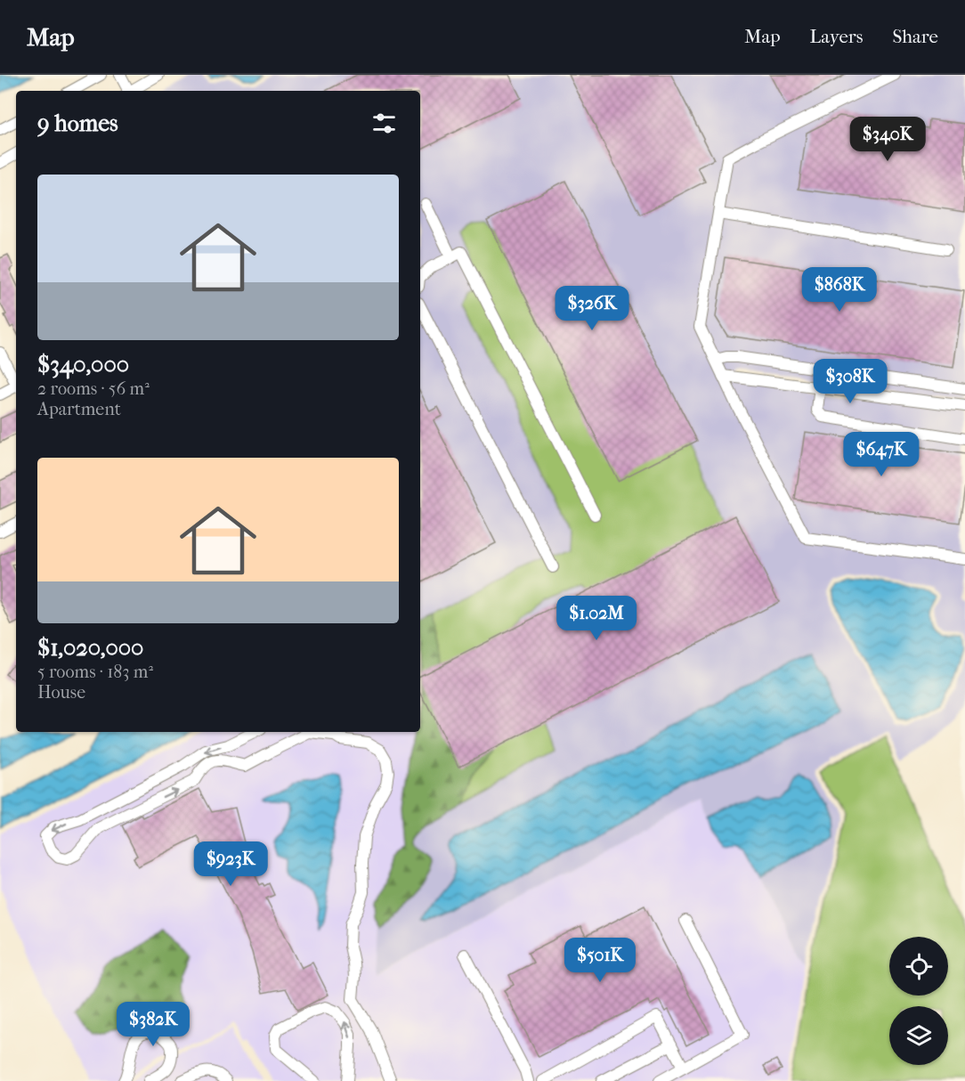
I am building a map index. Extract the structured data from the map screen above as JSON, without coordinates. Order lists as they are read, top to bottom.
{
  "page": {
    "header": "Map",
    "nav": ["Map", "Layers", "Share"],
    "heading": "9 homes",
    "price": [
      "$340K",
      "$868K",
      "$326K",
      "$308K",
      "$647K",
      "$1.02M",
      "$923K",
      "$501K",
      "$382K"
    ],
    "list": [
      {
        "name": "$340,000",
        "note": "2 rooms · 56 m² · Apartment"
      },
      {
        "name": "$1,020,000",
        "note": "5 rooms · 183 m² · House"
      }
    ]
  }
}
